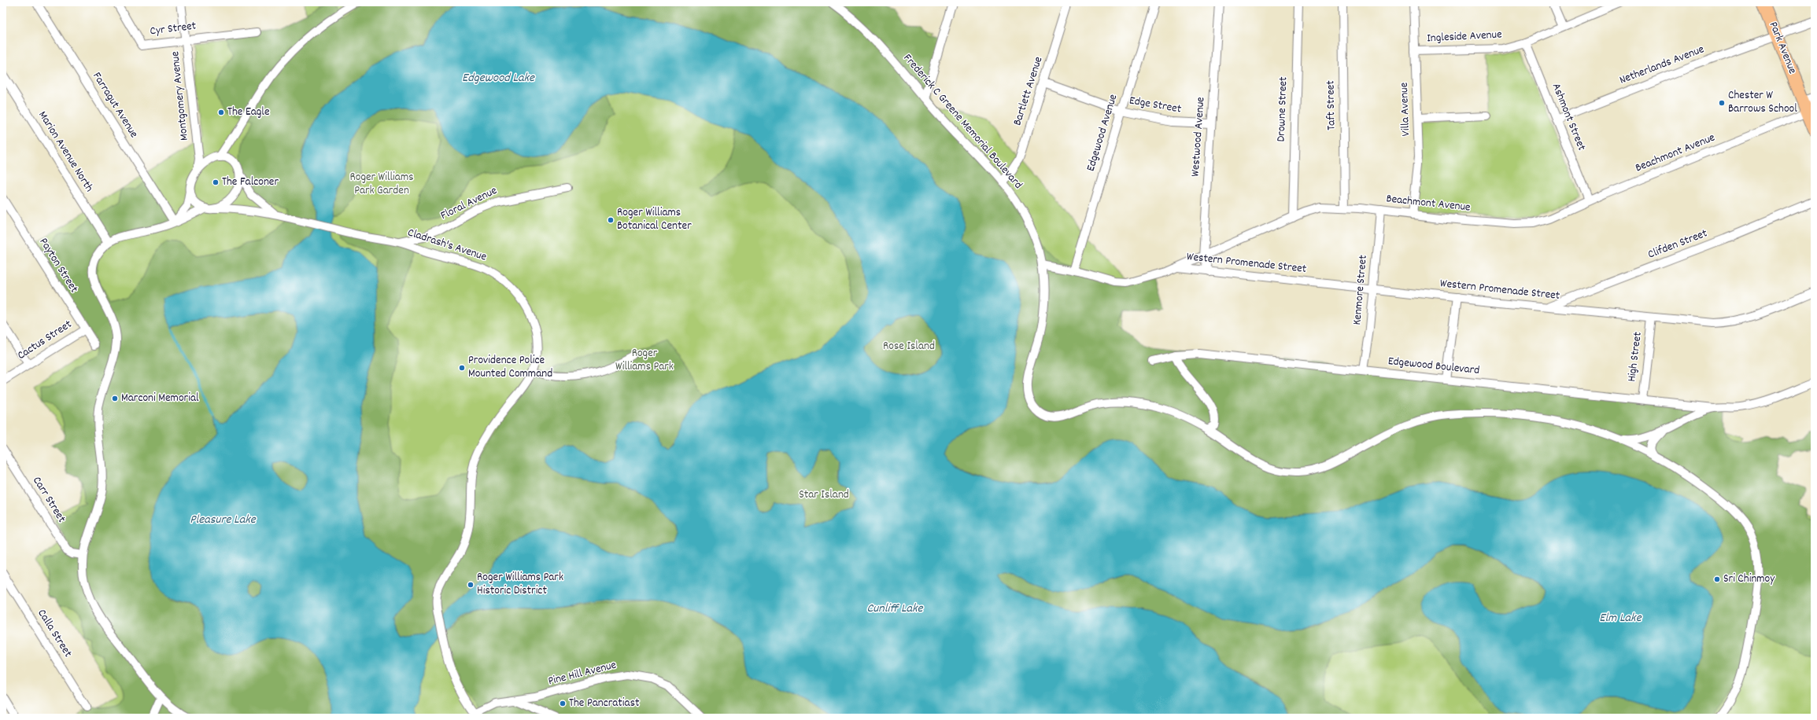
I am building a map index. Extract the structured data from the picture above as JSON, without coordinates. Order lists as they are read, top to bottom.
{
  "streets": {
    "main road": ["Park Avenue"],
    "street": [
      "Cyr Street",
      "Ingleside Avenue",
      "Netherlands Avenue",
      "Bartlett Avenue",
      "Montgomery Avenue",
      "Farragut Avenue",
      "Edge Street",
      "Taft Street",
      "Drowne Street",
      "Villa Avenue",
      "Ashmont Street",
      "Frederick C Greene Memorial Boulevard",
      "Edgewood Avenue",
      "Westwood Avenue",
      "Marion Avenue North",
      "Beachmont Avenue",
      "Floral Avenue",
      "Clifden Street",
      "Cladrash's Avenue",
      "Western Promenade Street",
      "Payton Street",
      "Kenmore Street",
      "Cactus Street",
      "High Street",
      "Edgewood Boulevard",
      "Carr Street",
      "Calla Street",
      "Pine Hill Avenue"
    ]
  },
  "crossings": [
    ["Cyr Street", "Montgomery Avenue"],
    ["Ingleside Avenue", "Villa Avenue"],
    ["Ingleside Avenue", "Ashmont Street"],
    ["Park Avenue", "Netherlands Avenue"],
    ["Park Avenue", "Beachmont Avenue"],
    ["Netherlands Avenue", "Ashmont Street"],
    ["Bartlett Avenue", "Edge Street"],
    ["Bartlett Avenue", "Frederick C Greene Memorial Boulevard"],
    ["Montgomery Avenue", "Cladrash's Avenue"],
    ["Edge Street", "Edgewood Avenue"],
    ["Edge Street", "Westwood Avenue"],
    ["Taft Street", "Beachmont Avenue"],
    ["Drowne Street", "Beachmont Avenue"],
    ["Villa Avenue", "Beachmont Avenue"],
    ["Ashmont Street", "Beachmont Avenue"],
    ["Frederick C Greene Memorial Boulevard", "Beachmont Avenue"],
    ["Edgewood Avenue", "Beachmont Avenue"],
    ["Westwood Avenue", "Beachmont Avenue"],
    ["Westwood Avenue", "Western Promenade Street"],
    ["Beachmont Avenue", "Western Promenade Street"],
    ["Beachmont Avenue", "Kenmore Street"],
    ["Floral Avenue", "Cladrash's Avenue"],
    ["Clifden Street", "Western Promenade Street"],
    ["Cladrash's Avenue", "Pine Hill Avenue"],
    ["Western Promenade Street", "Kenmore Street"],
    ["Western Promenade Street", "High Street"],
    ["Payton Street", "Cactus Street"],
    ["Kenmore Street", "Edgewood Boulevard"],
    ["High Street", "Edgewood Boulevard"]
  ],
  "water": [
    "Edgewood Lake",
    "Pleasure Lake",
    "Cunliff Lake",
    "Elm Lake"
  ],
  "parks": [
    "Roger Williams Park Garden",
    "Rose Island",
    "Roger Williams Park",
    "Star Island"
  ],
  "places": [
    "Chester W Barrows School",
    "The Eagle",
    "The Falconer",
    "Roger Williams Botanical Center",
    "Providence Police Mounted Command",
    "Marconi Memorial",
    "Sri Chinmoy",
    "Roger Williams Park Historic District",
    "The Pancratiast"
  ]
}
